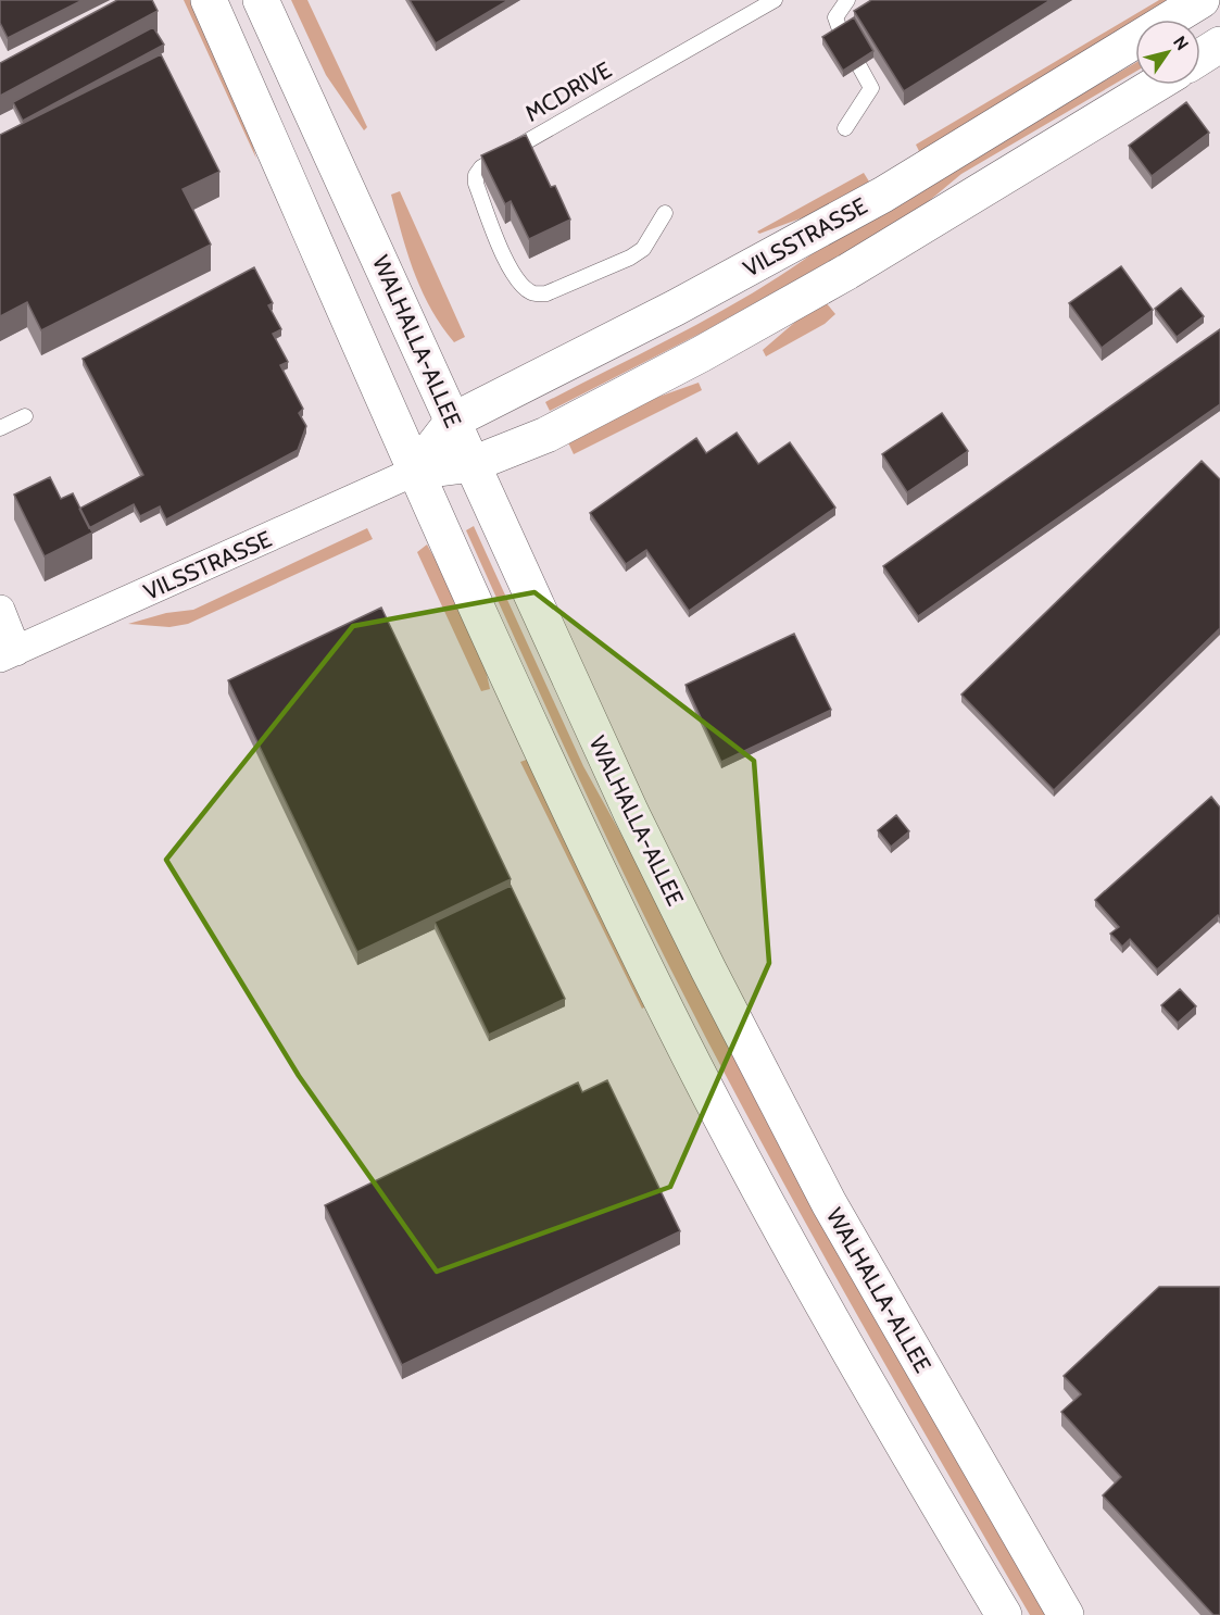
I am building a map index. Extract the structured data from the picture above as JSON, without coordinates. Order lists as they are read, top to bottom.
{
  "streets": {
    "main road": ["VILSSTRASSE", "WALHALLA-ALLEE"],
    "lane": ["MCDRIVE"]
  },
  "crossings": [
    ["VILSSTRASSE", "WALHALLA-ALLEE"]
  ],
  "north": "top right"
}
